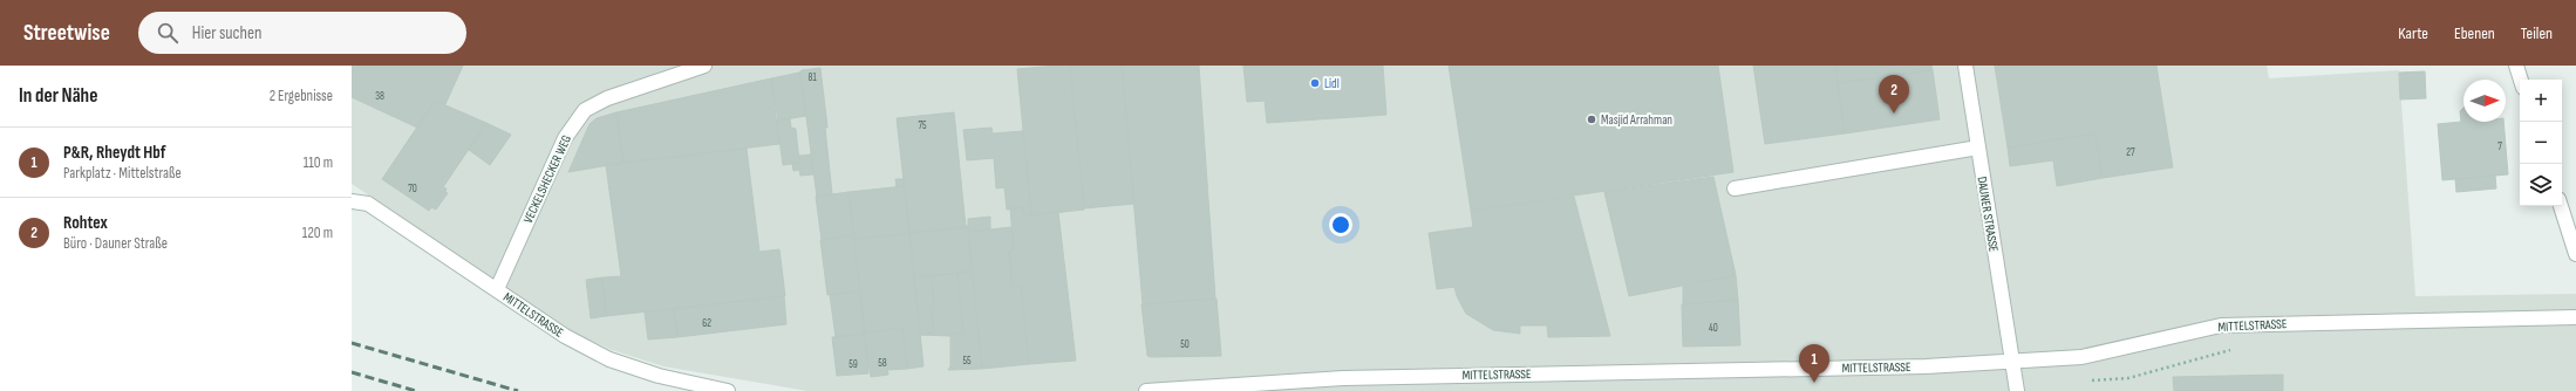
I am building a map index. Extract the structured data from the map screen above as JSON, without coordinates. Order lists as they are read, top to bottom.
{
  "streets": {
    "street": ["VECKELSHECKER WEG", "DAUNER STRASSE", "MITTELSTRASSE"]
  },
  "crossings": [
    ["VECKELSHECKER WEG", "MITTELSTRASSE"],
    ["DAUNER STRASSE", "MITTELSTRASSE"]
  ],
  "places": ["Lidl", "Masjid Arrahman"],
  "house_numbers": [
    "81",
    "38",
    "75",
    "7",
    "27",
    "70",
    "62",
    "40",
    "50",
    "55",
    "58",
    "59"
  ],
  "north": "right",
  "page": {
    "header": "Streetwise",
    "search": "Hier suchen",
    "nav": ["Karte", "Ebenen", "Teilen"],
    "heading": ["In der Nähe", "2 Ergebnisse"],
    "pins": ["2", "1"],
    "map_buttons": ["+", "−"],
    "list": [
      {
        "mark": "1",
        "name": "P&R, Rheydt Hbf",
        "note": "Parkplatz · Mittelstraße",
        "value": "110 m"
      },
      {
        "mark": "2",
        "name": "Rohtex",
        "note": "Büro · Dauner Straße",
        "value": "120 m"
      }
    ]
  }
}
